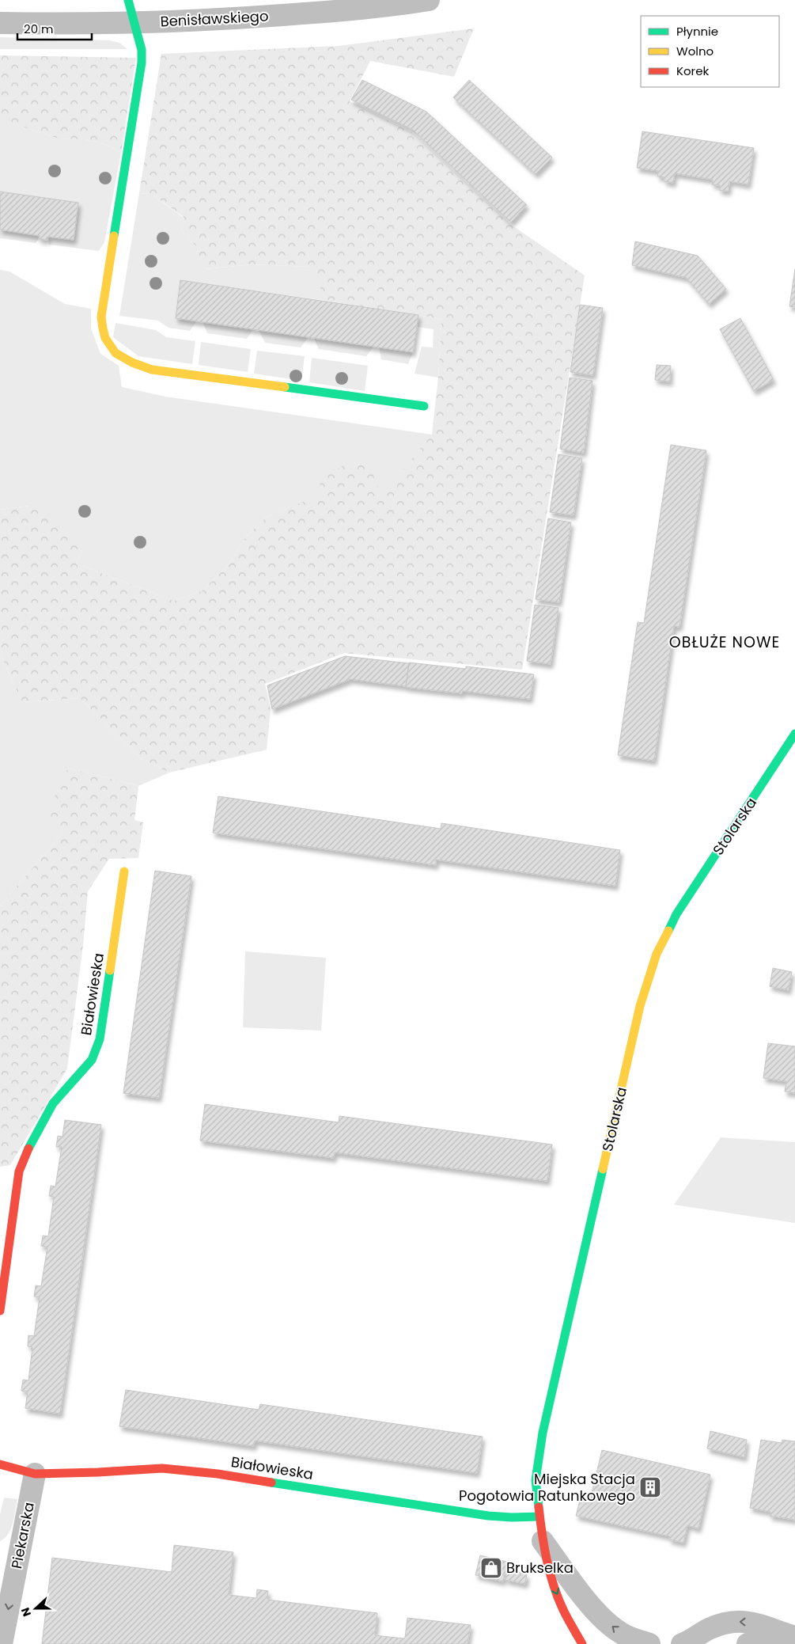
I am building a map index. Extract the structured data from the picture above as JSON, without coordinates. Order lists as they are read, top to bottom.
{
  "streets": {
    "street": [
      "Benisławskiego",
      "Stolarska",
      "Białowieska",
      "Piekarska"
    ]
  },
  "crossings": [
    ["Stolarska", "Białowieska"],
    ["Białowieska", "Piekarska"]
  ],
  "one_way": ["Piekarska"],
  "districts": ["OBŁUŻE NOWE"],
  "places": {
    "building": ["Miejska Stacja Pogotowia Ratunkowego"],
    "shop": ["Brukselka"]
  },
  "legend": ["Płynnie", "Wolno", "Korek"],
  "scale_bar": "20 m",
  "north": "left"
}
